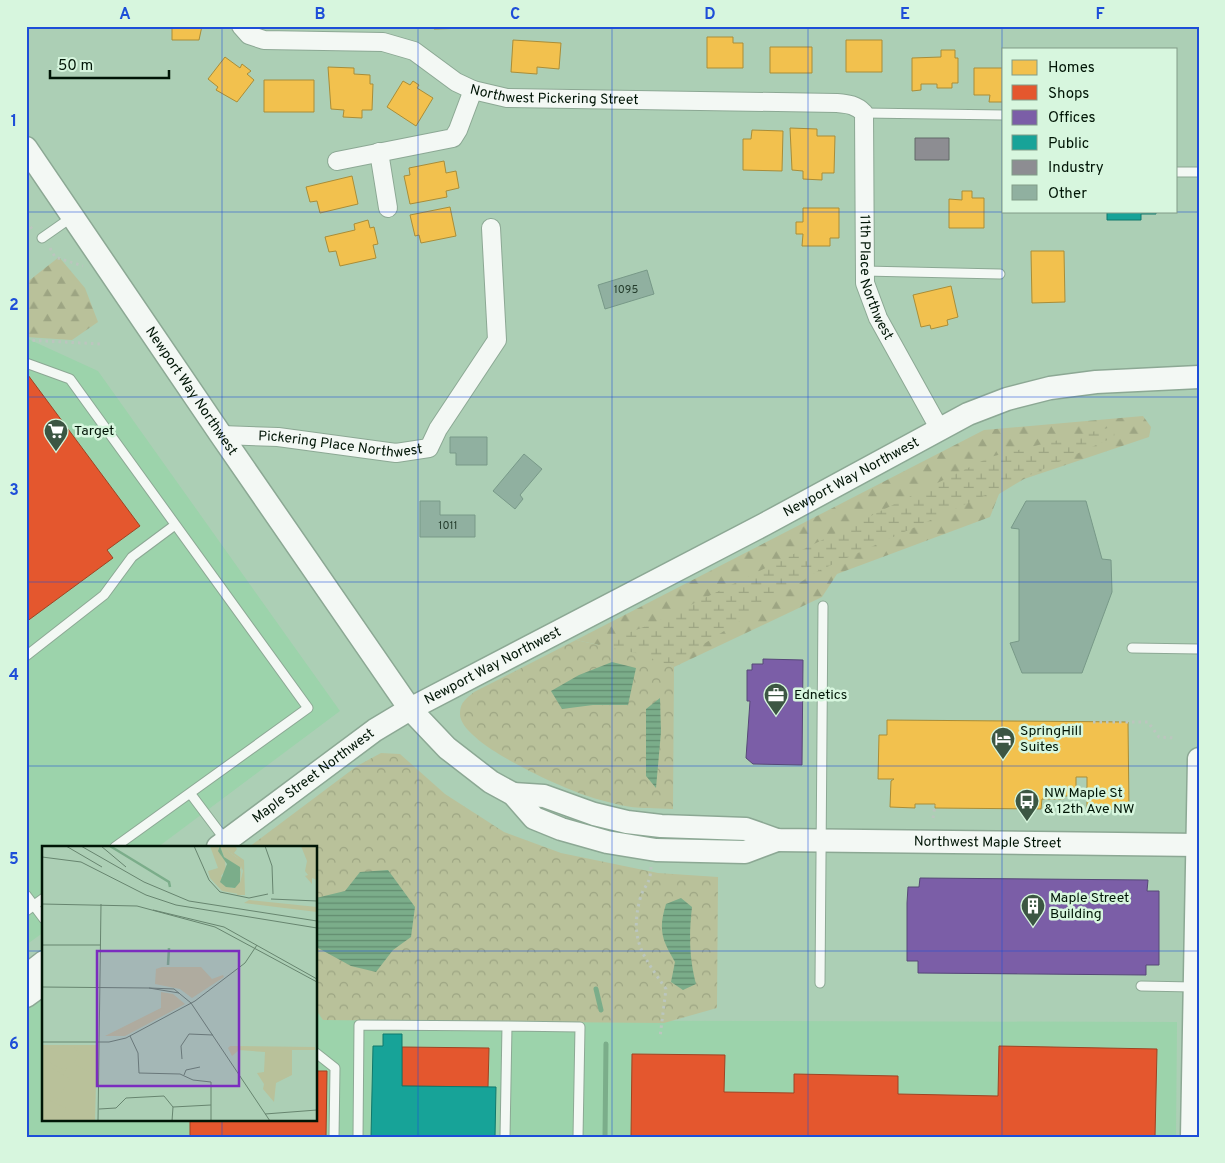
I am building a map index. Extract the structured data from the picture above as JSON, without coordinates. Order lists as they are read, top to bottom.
{
  "streets": {
    "street": [
      "Northwest Pickering Street",
      "11th Place Northwest",
      "Newport Way Northwest",
      "Pickering Place Northwest",
      "Maple Street Northwest",
      "Northwest Maple Street"
    ]
  },
  "crossings": [
    ["Northwest Pickering Street", "11th Place Northwest"],
    ["11th Place Northwest", "Newport Way Northwest"],
    ["Newport Way Northwest", "Pickering Place Northwest"],
    ["Newport Way Northwest", "Maple Street Northwest"],
    ["Newport Way Northwest", "Northwest Maple Street"],
    ["Maple Street Northwest", "Northwest Maple Street"]
  ],
  "places": {
    "supermarket": ["Target"],
    "office": ["Ednetics"],
    "hotel": ["SpringHill Suites"],
    "bus stop": ["NW Maple St & 12th Ave NW"],
    "building": ["Maple Street Building"]
  },
  "house_numbers": ["1095", "1011"],
  "legend": [
    "Homes",
    "Shops",
    "Offices",
    "Public",
    "Industry",
    "Other"
  ],
  "scale_bar": "50 m",
  "grid": {
    "columns": [
      "A",
      "B",
      "C",
      "D",
      "E",
      "F"
    ],
    "rows": [
      "1",
      "2",
      "3",
      "4",
      "5",
      "6"
    ]
  }
}
